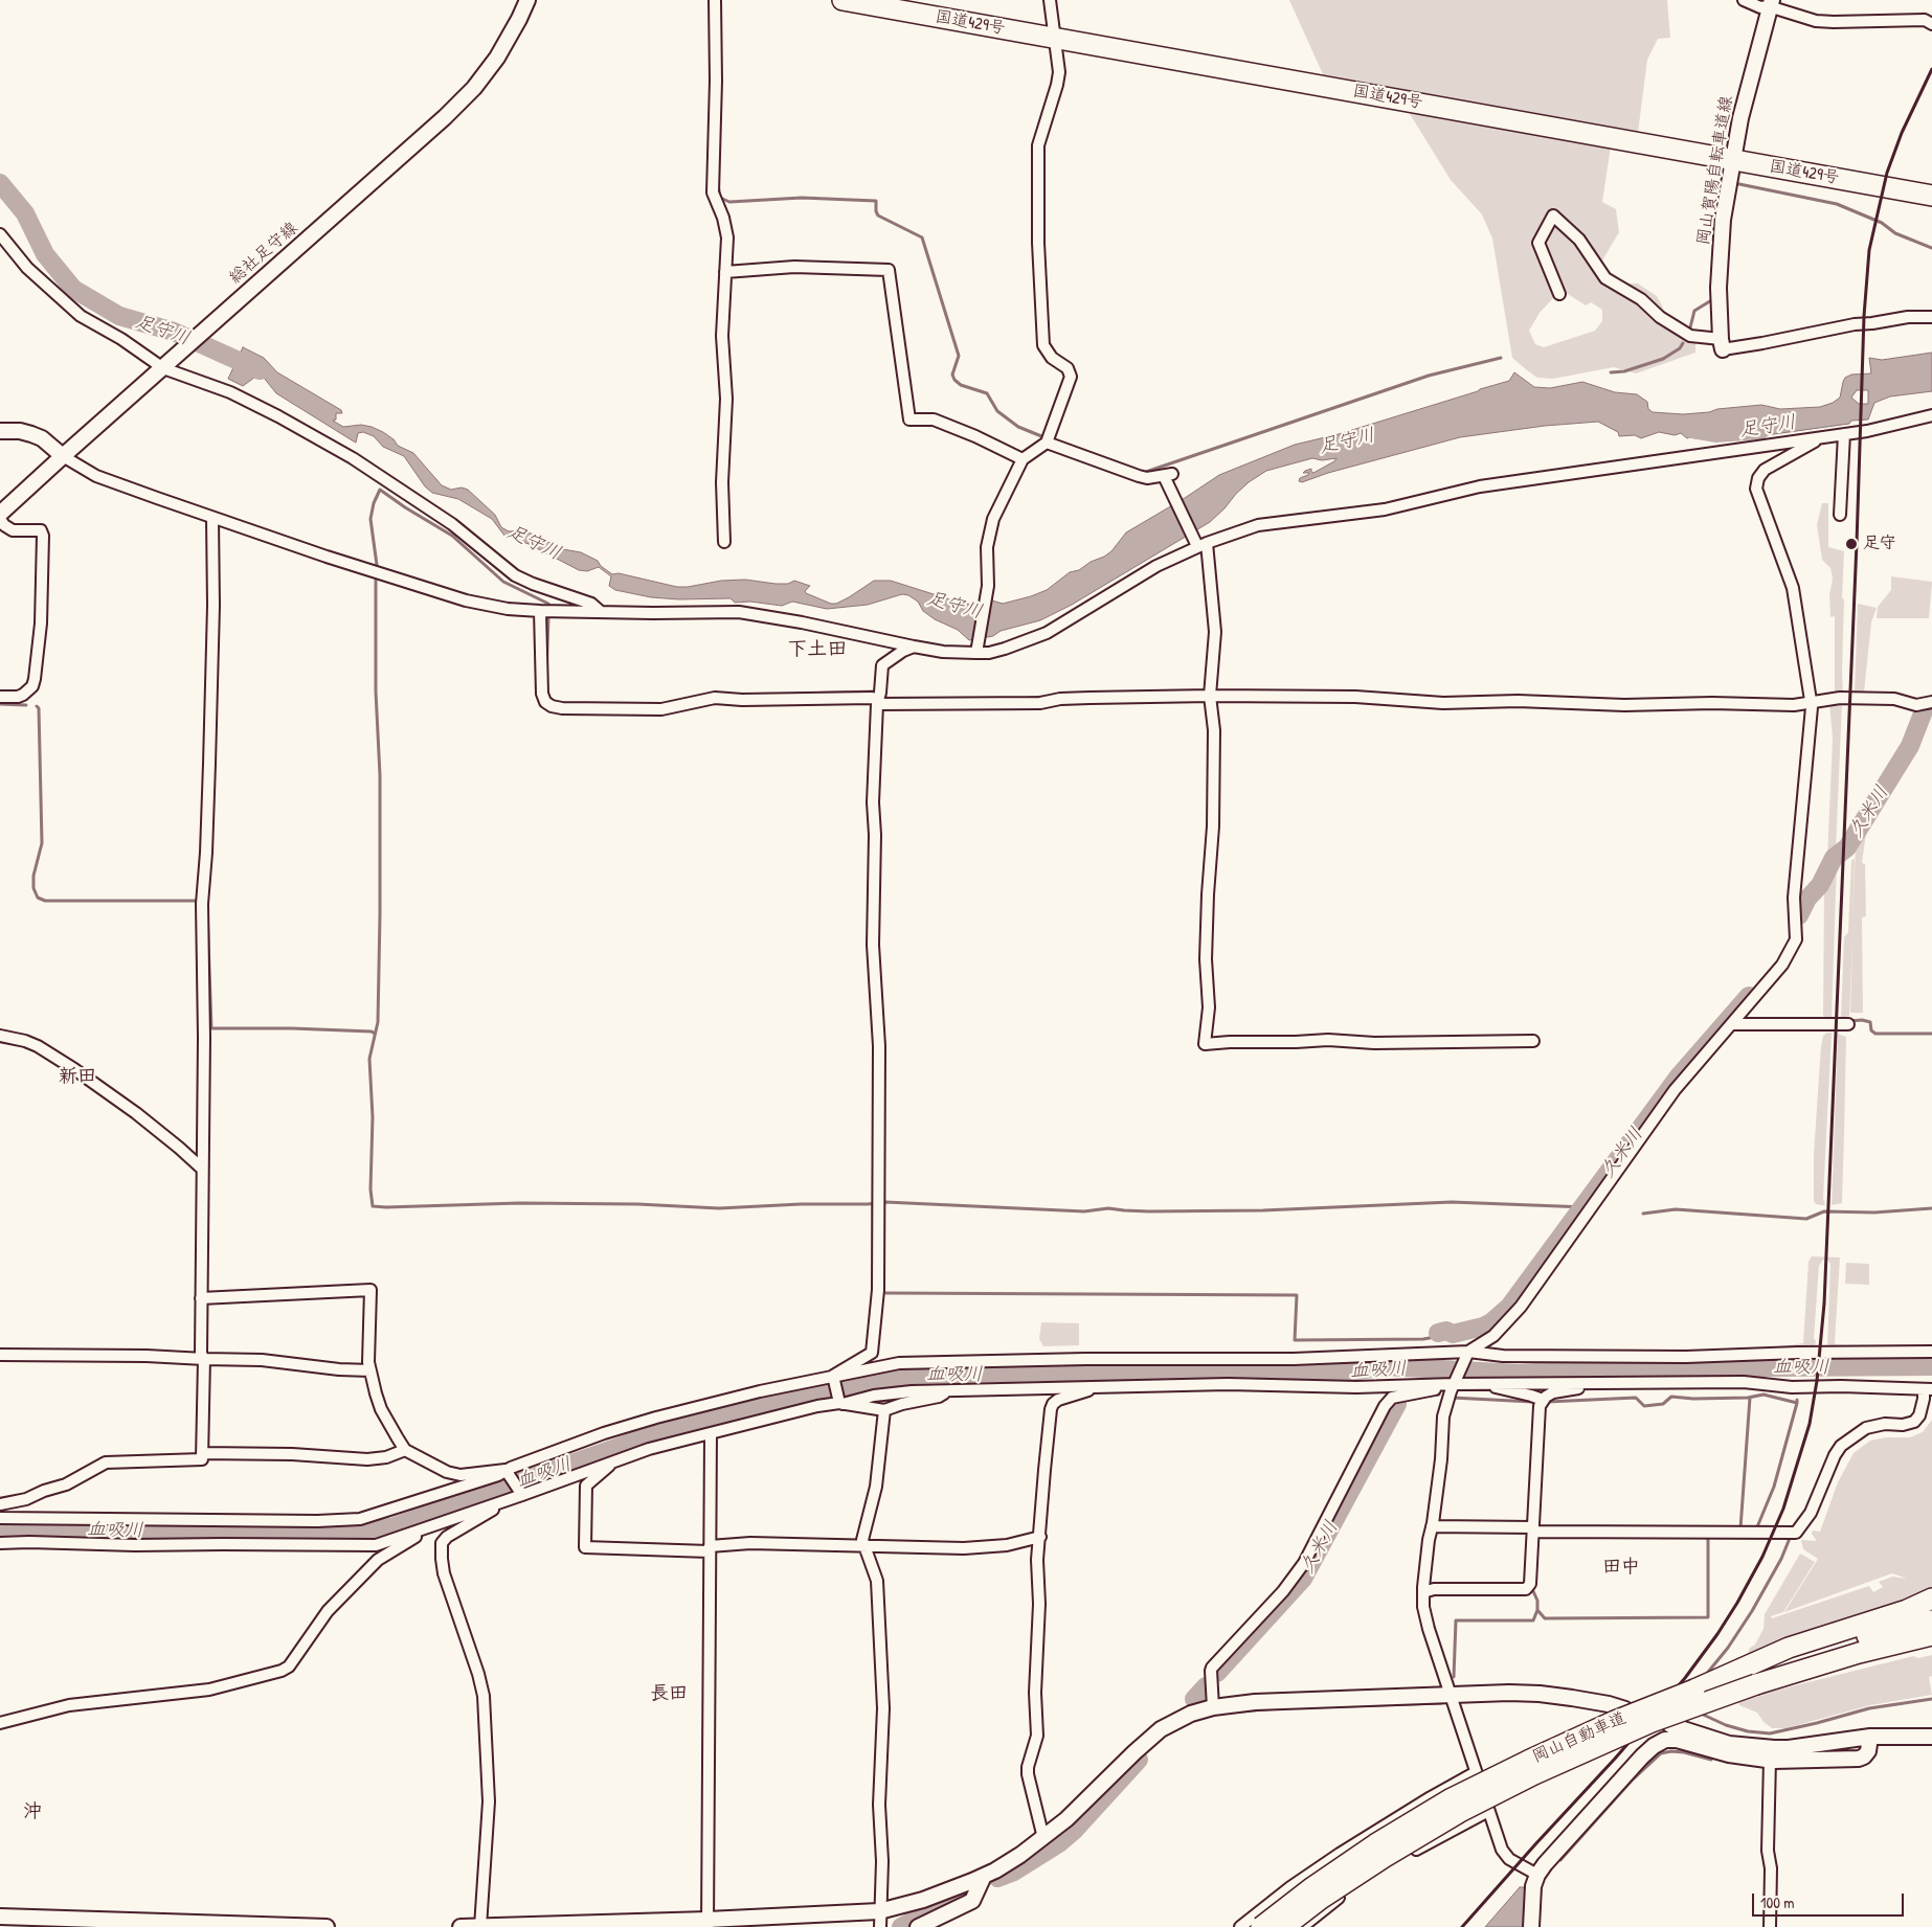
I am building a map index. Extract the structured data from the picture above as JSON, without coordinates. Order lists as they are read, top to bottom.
{
  "streets": {
    "highway": ["国道429号", "岡山自動車道"],
    "street": ["岡山賀陽自転車道線", "総社足守線"]
  },
  "crossings": [
    ["国道429号", "岡山賀陽自転車道線"]
  ],
  "districts": [
    "下土田",
    "新田",
    "田中",
    "長田",
    "沖"
  ],
  "water": ["足守川", "久米川", "血吸川"],
  "places": ["足守"],
  "scale_bar": "100 m"
}
